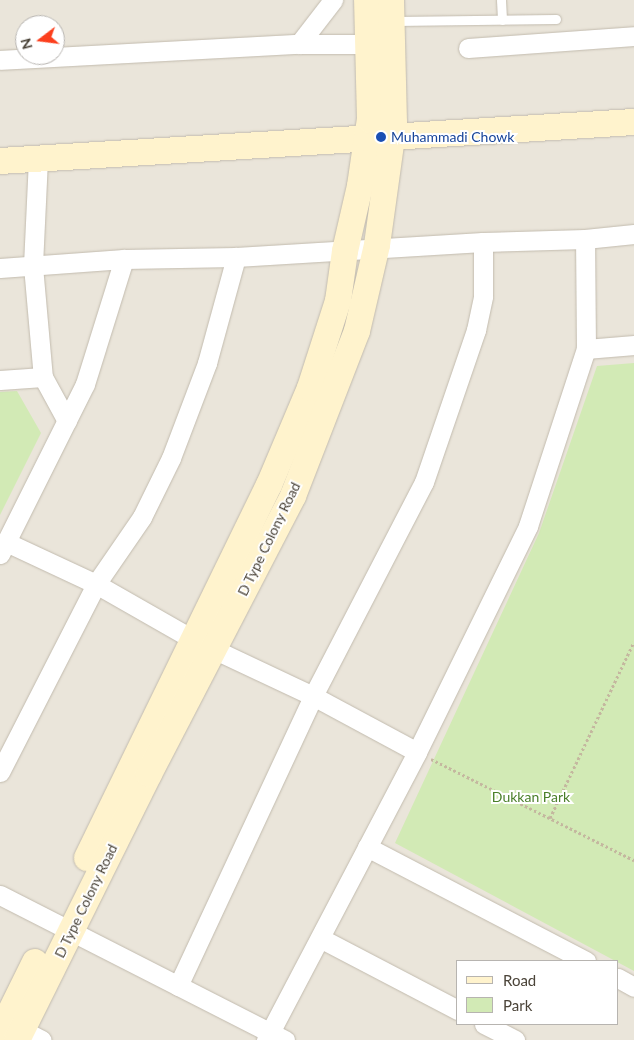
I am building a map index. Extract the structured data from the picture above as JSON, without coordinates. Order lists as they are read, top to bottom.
{
  "streets": {
    "main road": ["D Type Colony Road"]
  },
  "parks": ["Dukkan Park"],
  "places": ["Muhammadi Chowk"],
  "legend": ["Road", "Park"],
  "north": "left"
}
